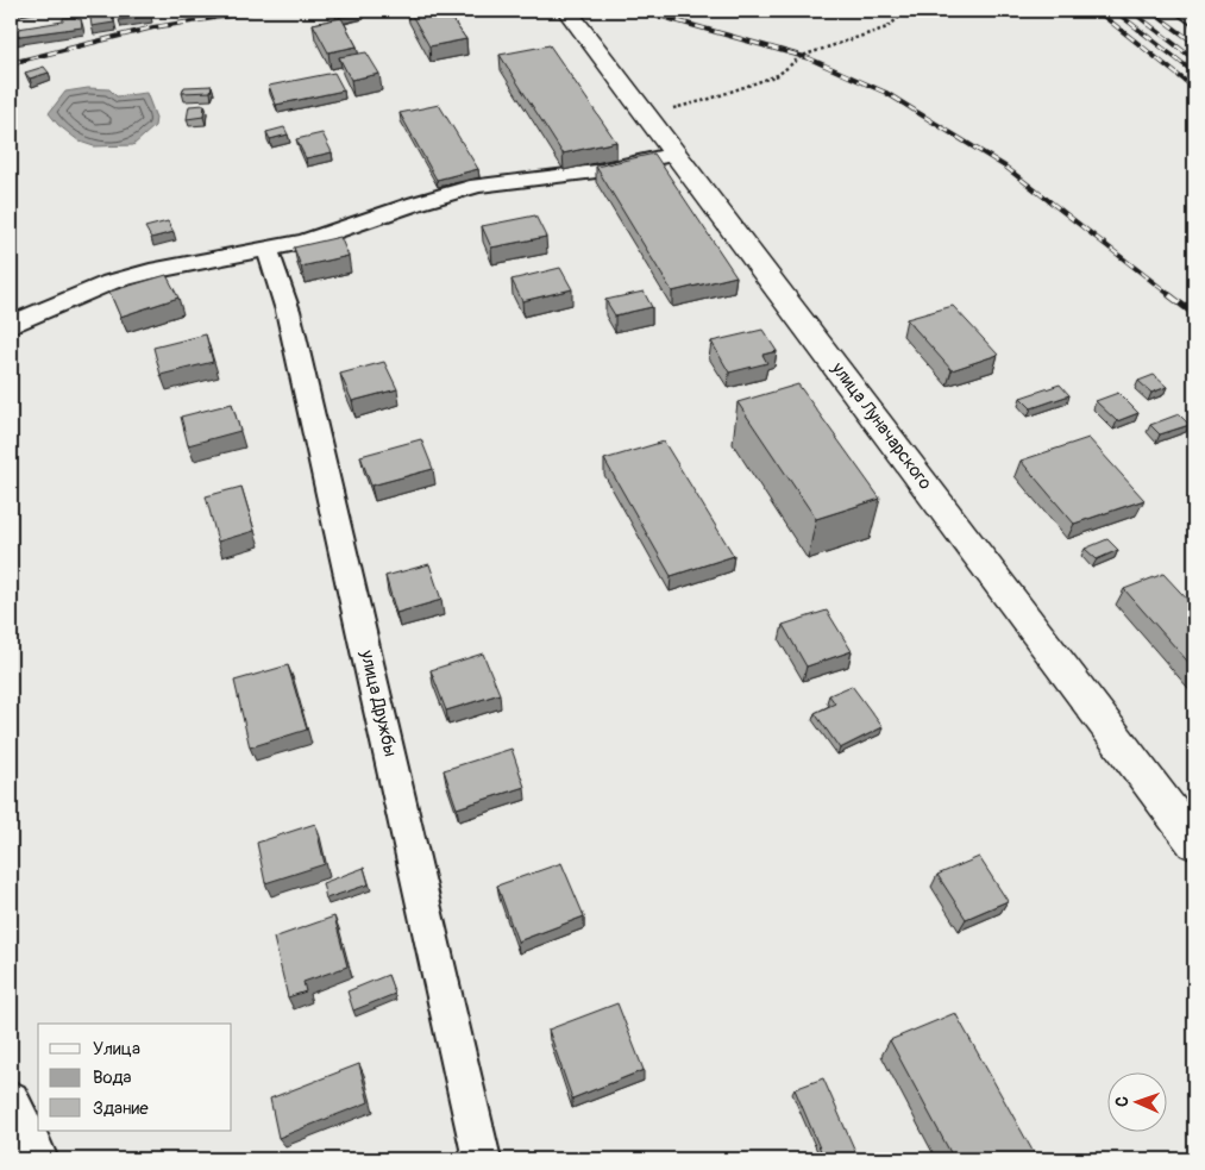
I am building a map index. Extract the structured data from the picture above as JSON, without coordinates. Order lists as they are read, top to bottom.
{
  "streets": {
    "street": ["улица Луначарского", "улица Дружбы"]
  },
  "legend": ["Улица", "Вода", "Здание"],
  "north": "left"
}
